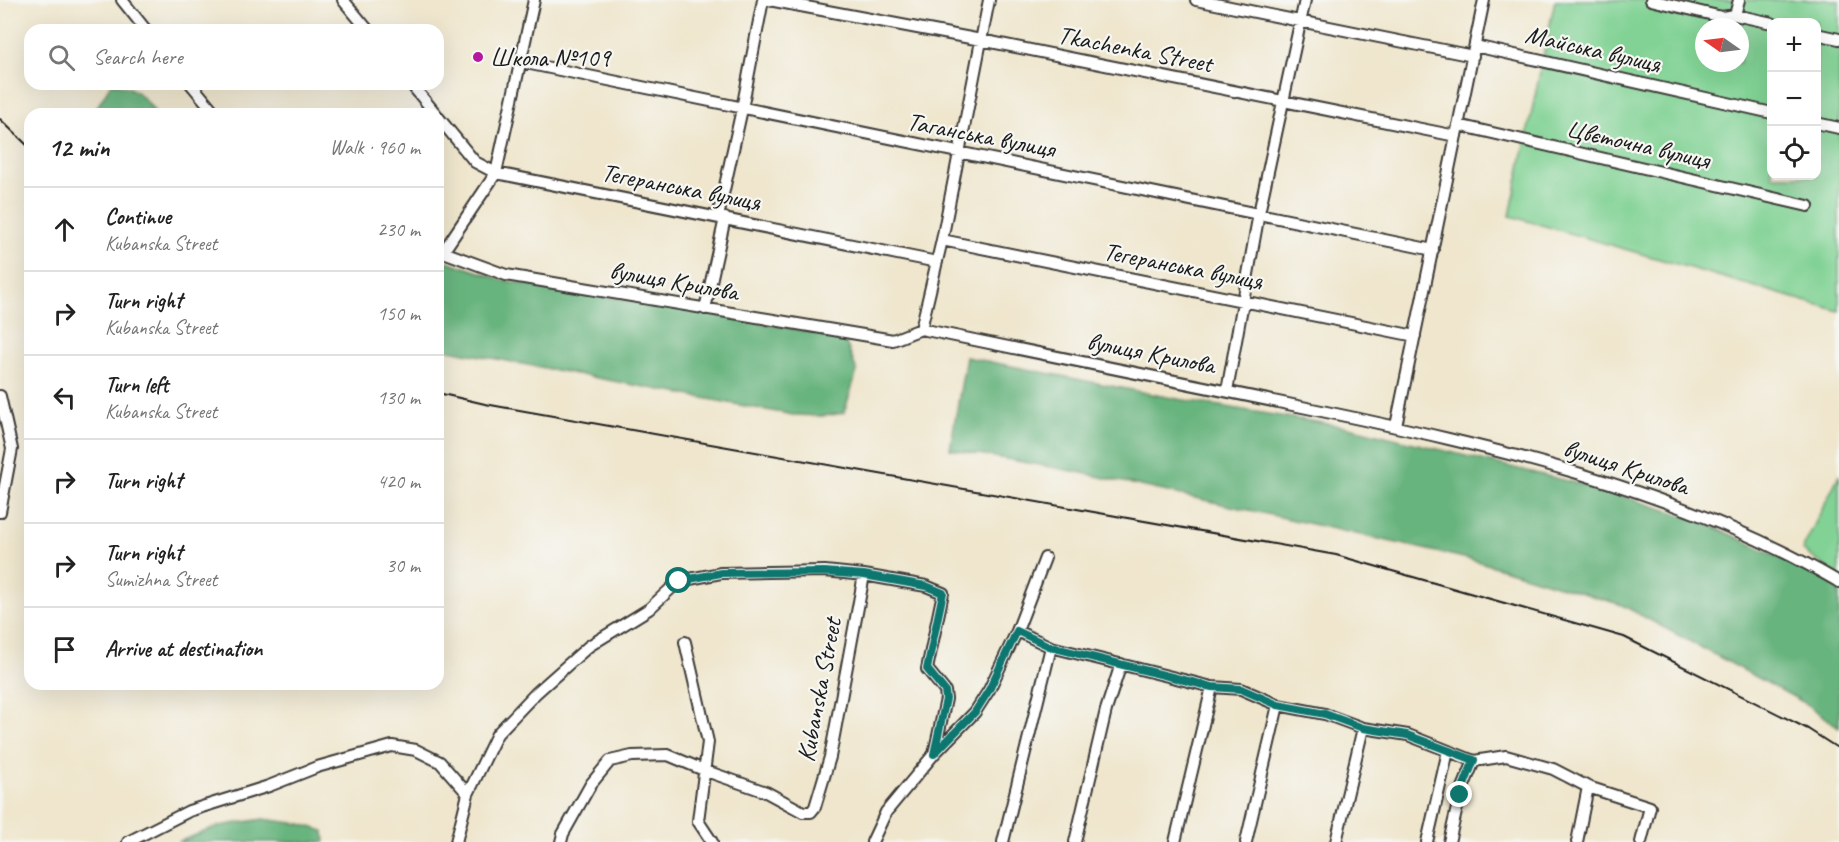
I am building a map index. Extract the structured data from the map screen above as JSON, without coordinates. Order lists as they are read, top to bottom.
{
  "streets": {
    "street": [
      "Tkachenka Street",
      "Майська вулиця",
      "Таганська вулиця",
      "Цвєточна вулиця",
      "Тегеранська вулиця",
      "вулиця Крилова",
      "Kubanska Street"
    ]
  },
  "crossings": [
    ["Tkachenka Street", "Цвєточна вулиця"]
  ],
  "places": ["Школа №109"],
  "north": "left",
  "page": {
    "map_buttons": ["+", "−"],
    "search": "Search here",
    "heading": ["12 min", "Walk · 960 m"],
    "list": [
      ["Continue", "Kubanska Street", "230 m"],
      ["Turn right", "Kubanska Street", "150 m"],
      ["Turn left", "Kubanska Street", "130 m"],
      ["Turn right", "420 m"],
      ["Turn right", "Sumizhna Street", "30 m"],
      "Arrive at destination"
    ]
  }
}
